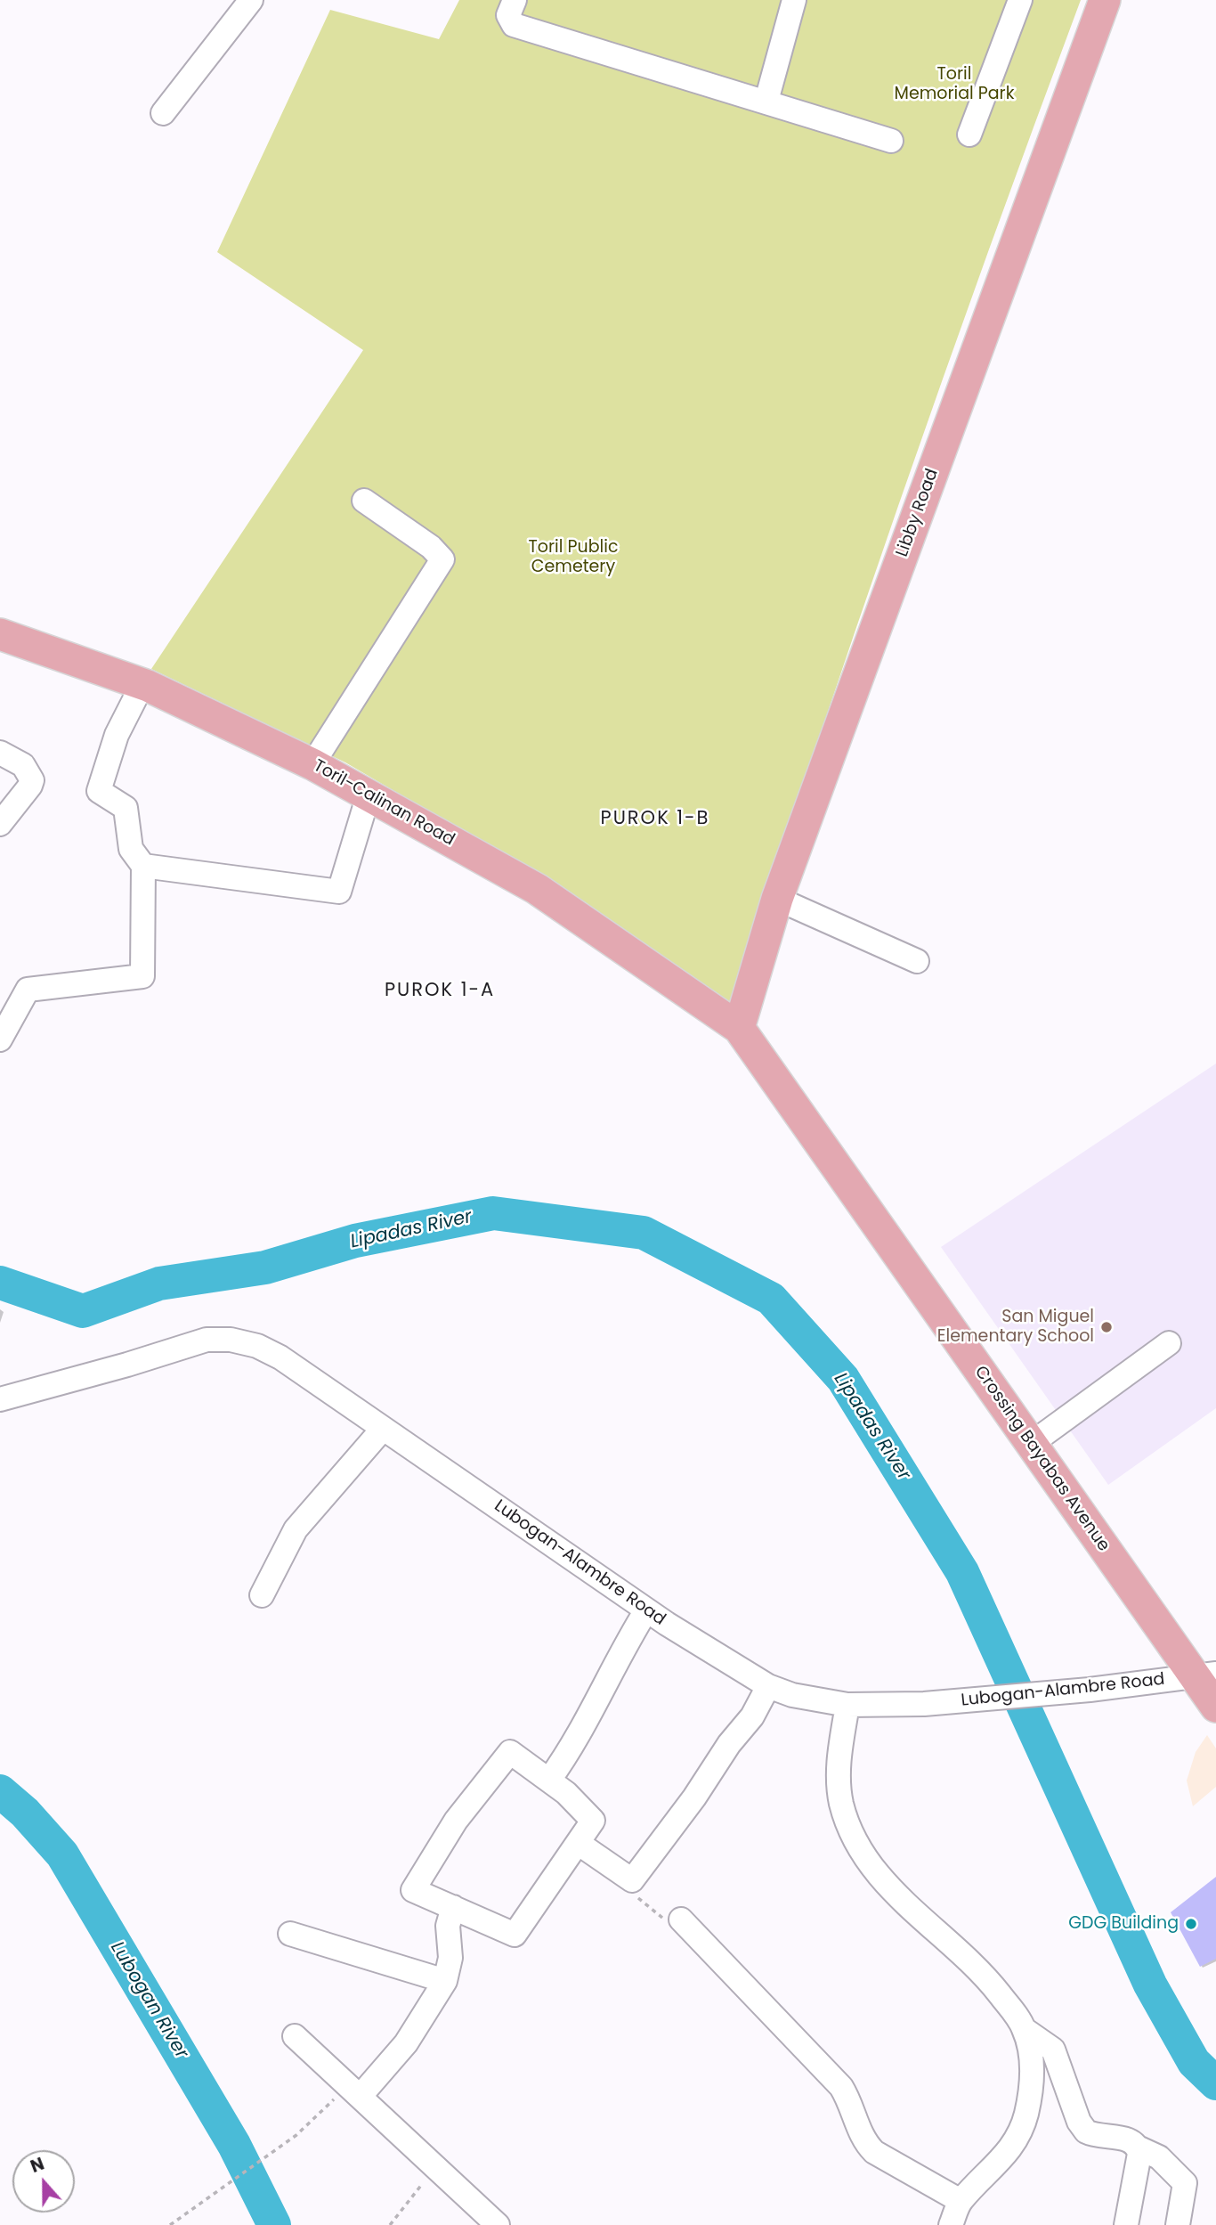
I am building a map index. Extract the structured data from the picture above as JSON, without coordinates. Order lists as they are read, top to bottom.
{
  "streets": {
    "main road": ["Libby Road", "Toril-Calinan Road", "Crossing Bayabas Avenue"],
    "street": ["Lubogan-Alambre Road"]
  },
  "crossings": [
    ["Libby Road", "Toril-Calinan Road"],
    ["Libby Road", "Crossing Bayabas Avenue"],
    ["Toril-Calinan Road", "Crossing Bayabas Avenue"],
    ["Crossing Bayabas Avenue", "Lubogan-Alambre Road"]
  ],
  "districts": ["PUROK 1-B", "PUROK 1-A"],
  "water": ["Lipadas River", "Lubogan River"],
  "parks": ["Toril Memorial Park", "Toril Public Cemetery"],
  "places": ["San Miguel Elementary School", "GDG Building"],
  "north": "top"
}
